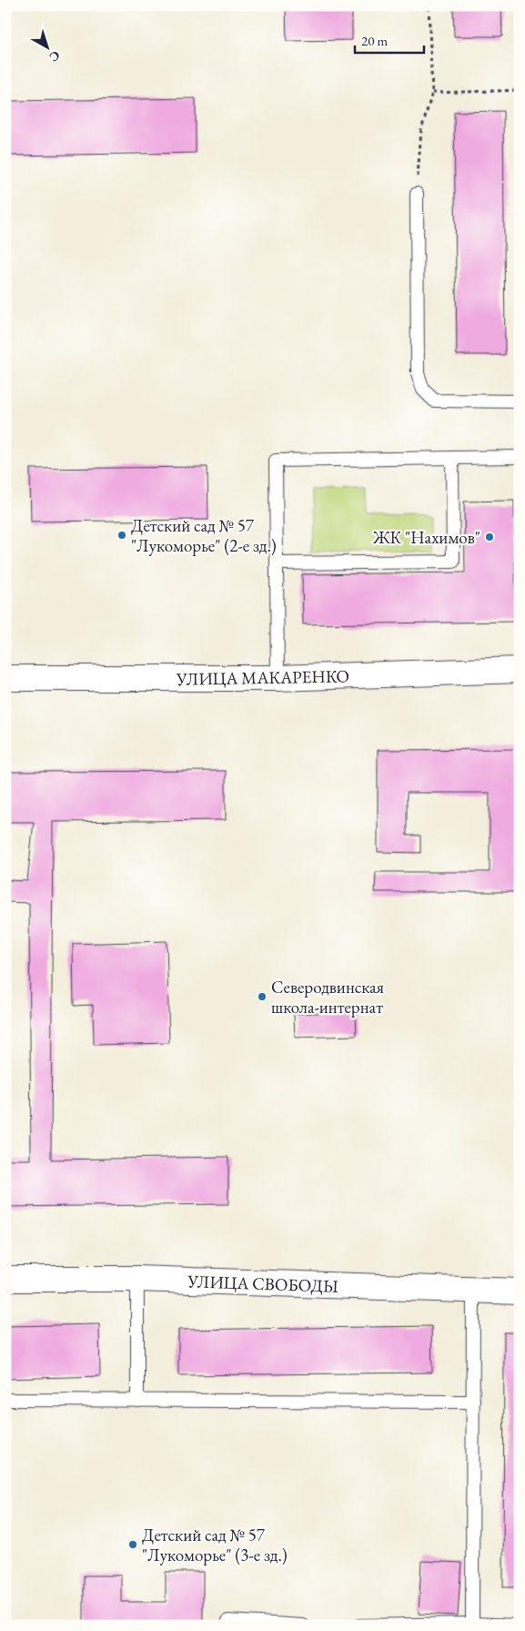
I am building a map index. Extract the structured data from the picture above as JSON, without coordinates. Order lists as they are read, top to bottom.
{
  "streets": {
    "street": ["УЛИЦА МАКАРЕНКО", "УЛИЦА СВОБОДЫ"]
  },
  "places": [
    "Детский сад № 57 \"Лукоморье\" (2-е зд.)",
    "ЖК \"Нахимов\"",
    "Северодвинская школа-интернат",
    "Детский сад № 57 \"Лукоморье\" (3-е зд.)"
  ],
  "scale_bar": "20 m",
  "north": "bottom right"
}
